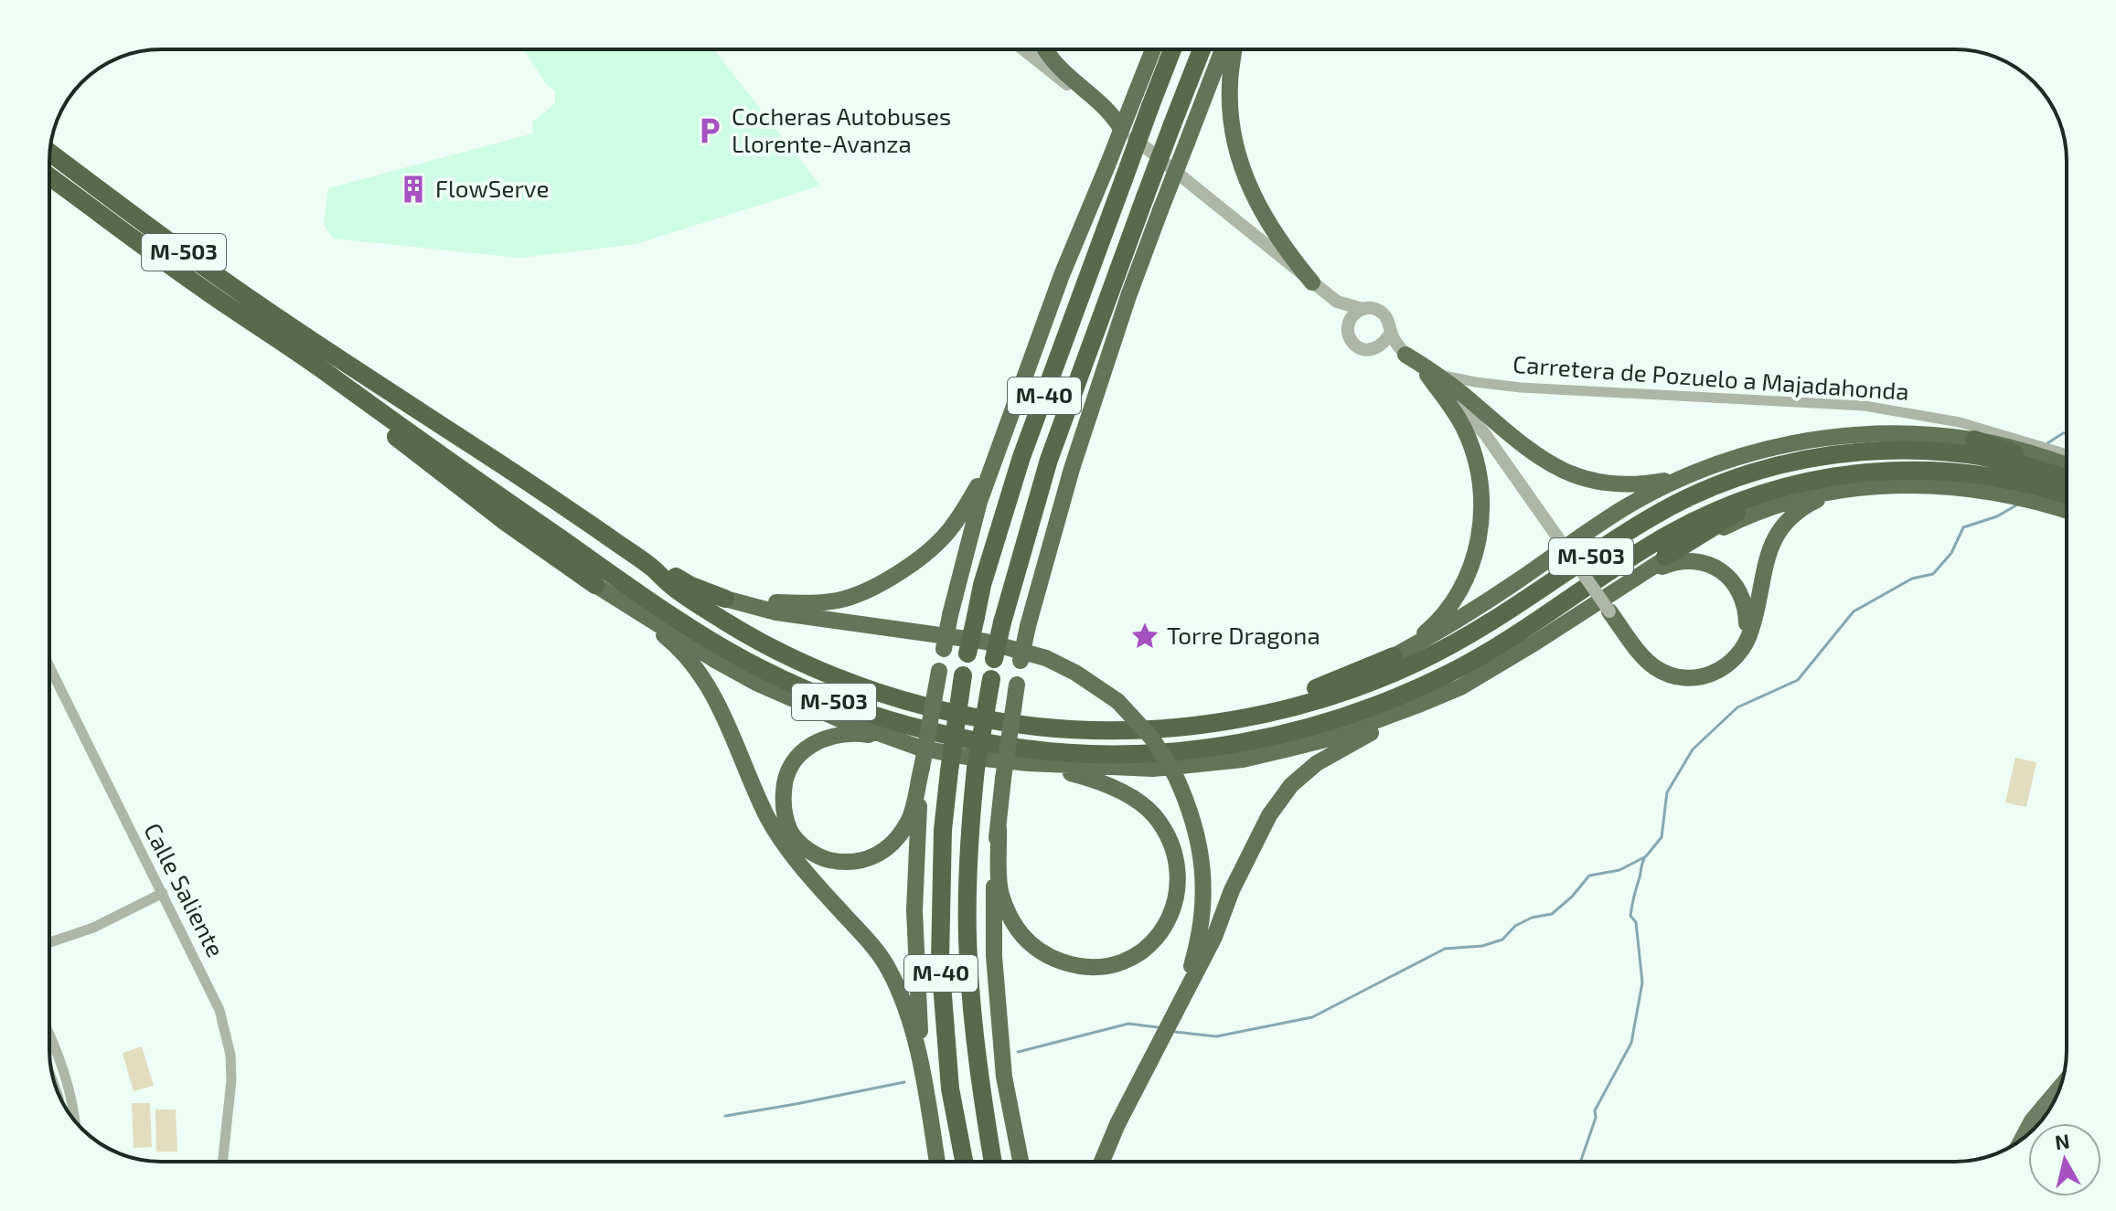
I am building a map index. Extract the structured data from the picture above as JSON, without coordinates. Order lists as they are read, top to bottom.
{
  "streets": {
    "highway": ["M-503", "M-40"],
    "street": ["Carretera de Pozuelo a Majadahonda", "Calle Saliente"]
  },
  "crossings": [
    ["M-503", "Carretera de Pozuelo a Majadahonda"]
  ],
  "places": {
    "parking": ["Cocheras Autobuses Llorente-Avanza"],
    "building": ["FlowServe"],
    "place": ["Torre Dragona"]
  },
  "north": "top"
}
